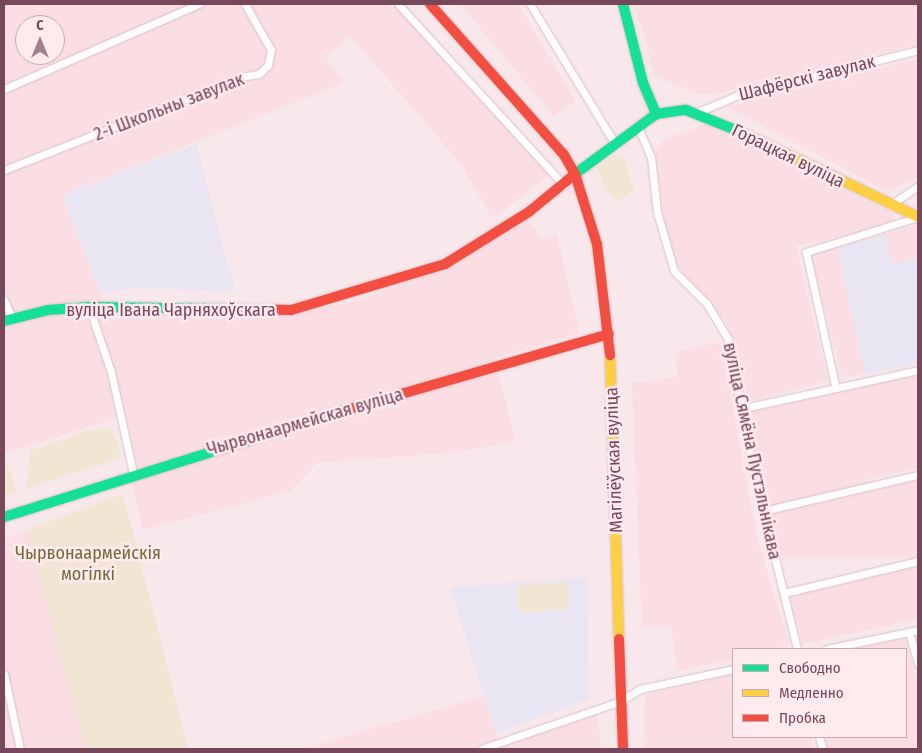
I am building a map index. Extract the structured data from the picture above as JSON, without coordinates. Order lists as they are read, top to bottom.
{
  "streets": {
    "main road": [
      "Горацкая вуліца",
      "вуліца Івана Чарняхоўскага",
      "Чырвонаармейская вуліца",
      "Магілёўская вуліца"
    ],
    "street": ["Шафёрскі завулак", "2-і Школьны завулак", "вуліца Сямёна Пустэльнікава"]
  },
  "crossings": [
    ["Шафёрскі завулак", "Горацкая вуліца"],
    ["Горацкая вуліца", "вуліца Івана Чарняхоўскага"],
    ["вуліца Івана Чарняхоўскага", "вуліца Сямёна Пустэльнікава"],
    ["вуліца Івана Чарняхоўскага", "Магілёўская вуліца"],
    ["Чырвонаармейская вуліца", "Магілёўская вуліца"]
  ],
  "parks": ["Чырвонаармейскія могілкі"],
  "legend": ["Свободно", "Медленно", "Пробка"],
  "north": "top"
}
